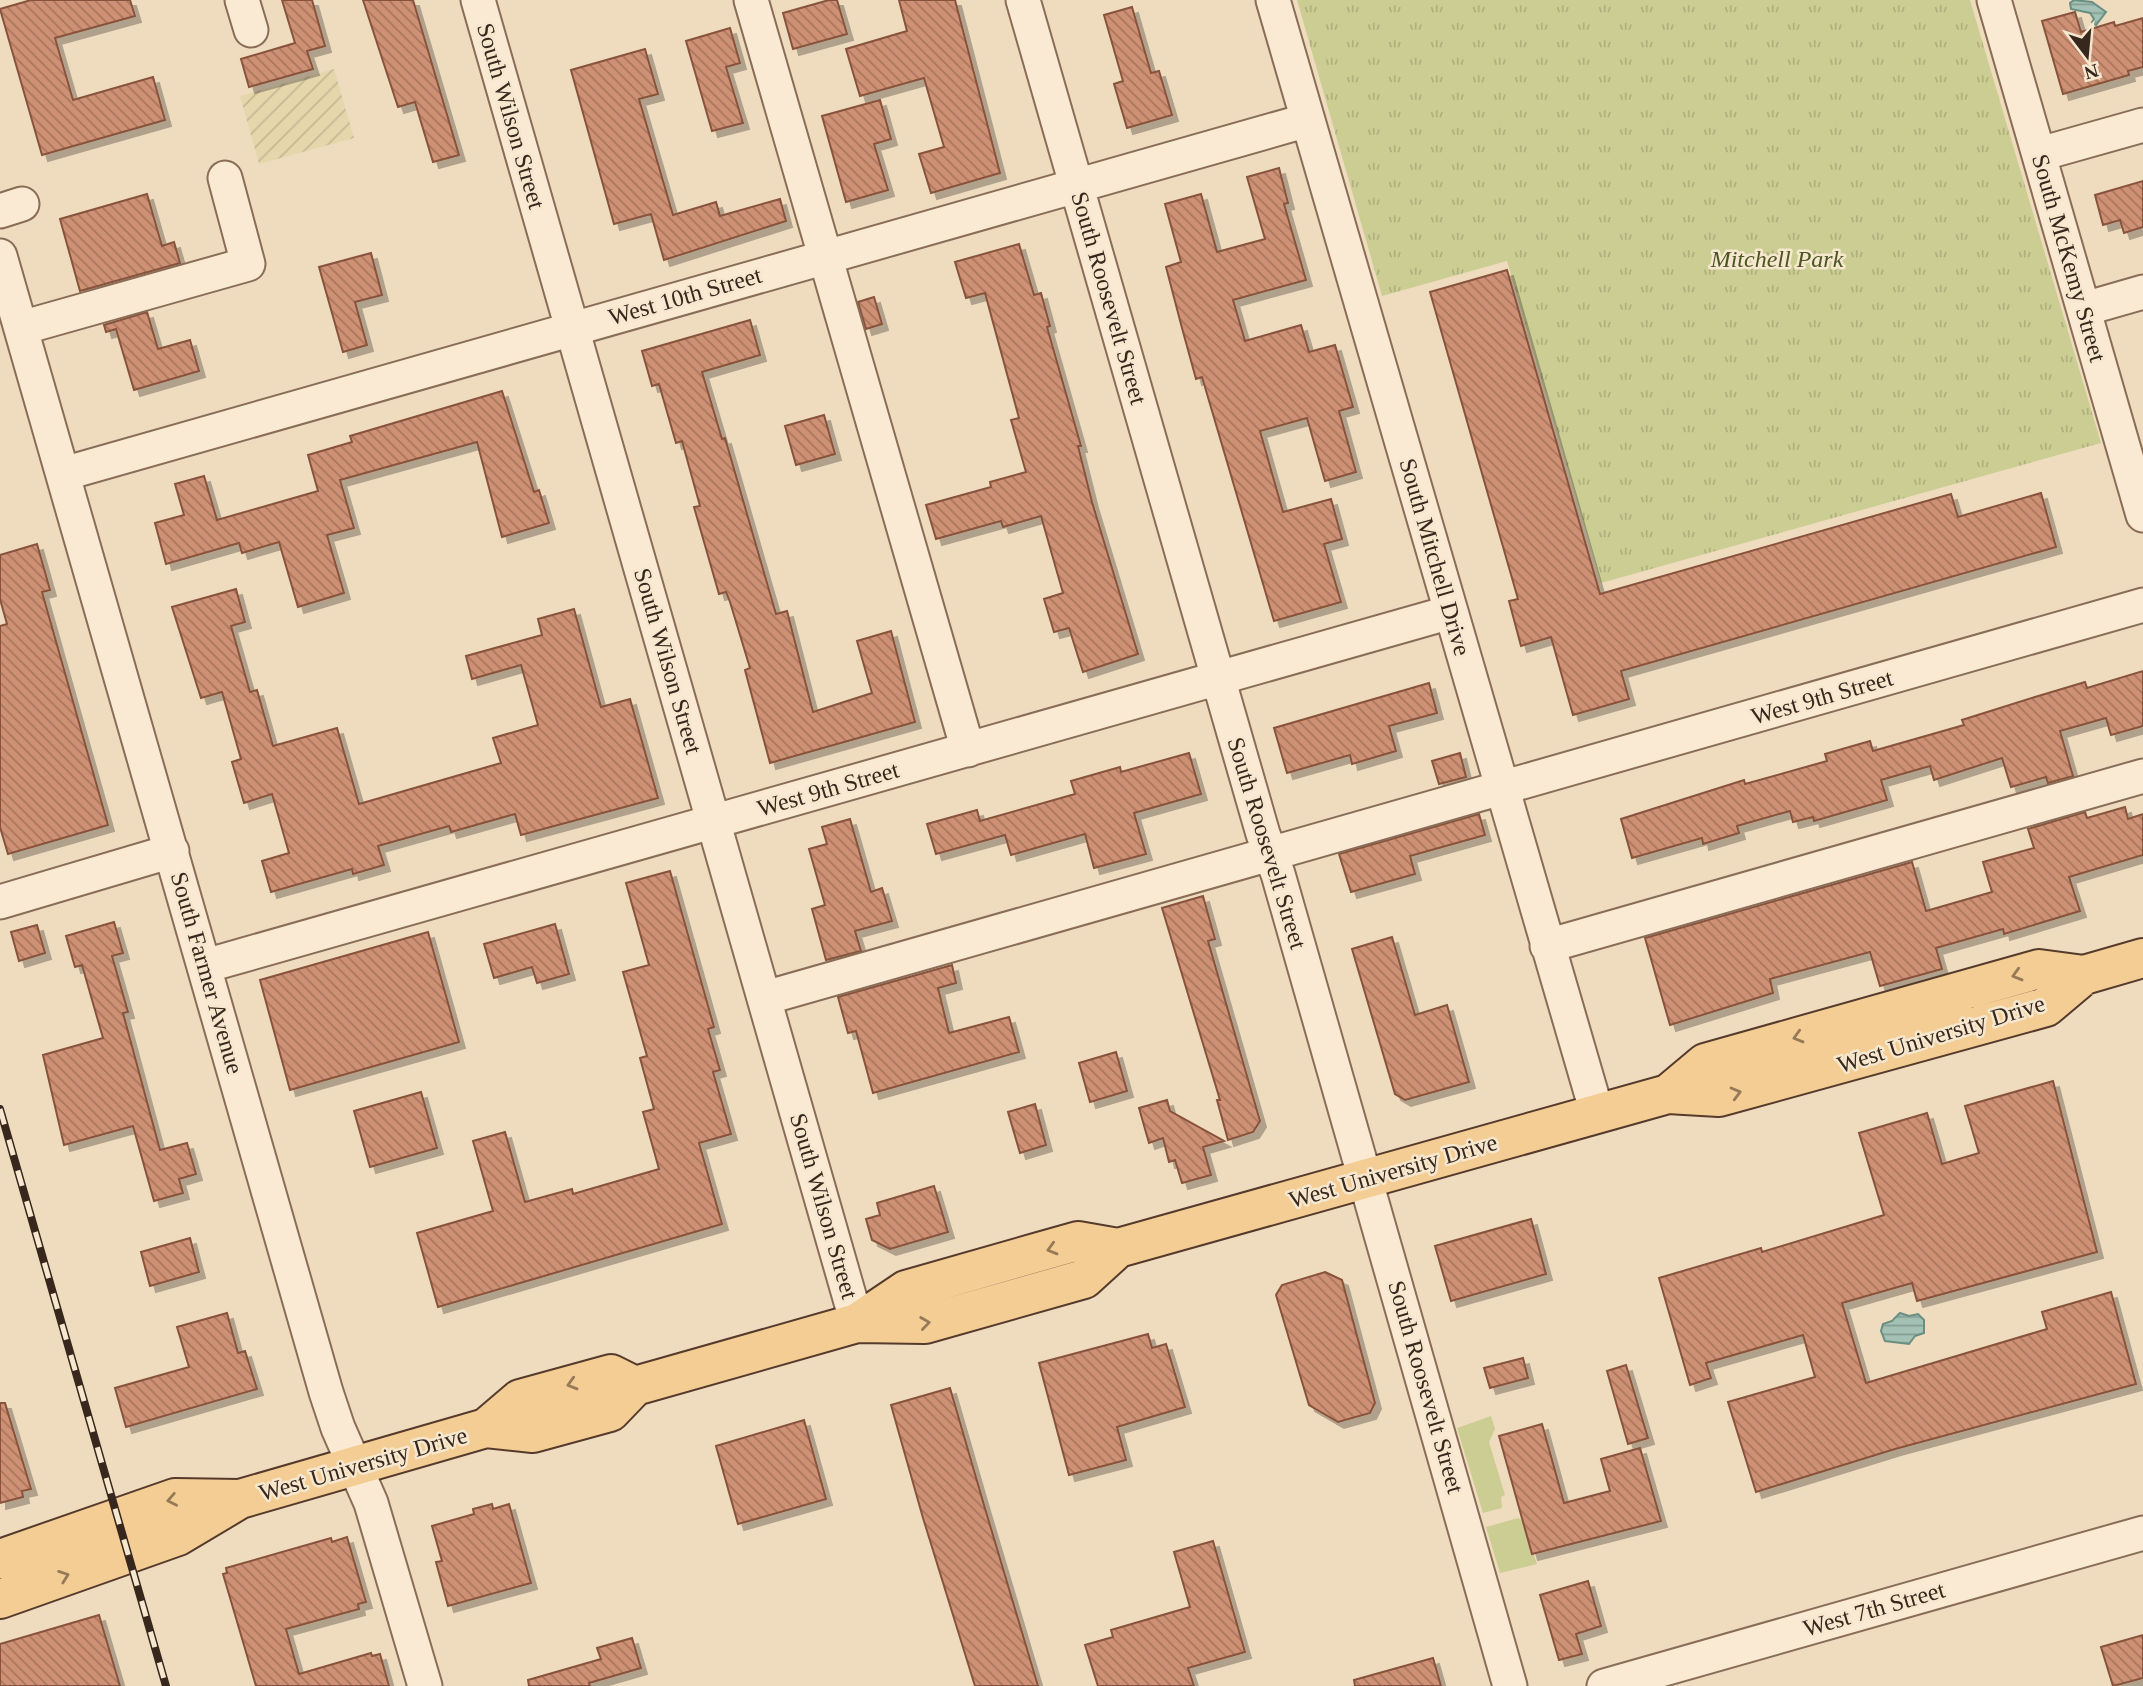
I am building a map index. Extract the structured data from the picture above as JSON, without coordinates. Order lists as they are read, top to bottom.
{
  "streets": {
    "main road": ["West University Drive"],
    "street": [
      "South Wilson Street",
      "South McKemy Street",
      "West 10th Street",
      "South Roosevelt Street",
      "South Mitchell Drive",
      "West 9th Street",
      "South Farmer Avenue",
      "West 7th Street"
    ]
  },
  "crossings": [
    ["South Wilson Street", "West 10th Street"],
    ["South Wilson Street", "West 9th Street"],
    ["South Wilson Street", "West University Drive"],
    ["West 10th Street", "South Roosevelt Street"],
    ["West 10th Street", "South Mitchell Drive"],
    ["West 10th Street", "South Farmer Avenue"],
    ["South Roosevelt Street", "West 9th Street"],
    ["South Roosevelt Street", "West University Drive"],
    ["South Mitchell Drive", "West 9th Street"],
    ["South Mitchell Drive", "West University Drive"],
    ["West 9th Street", "South Farmer Avenue"],
    ["South Farmer Avenue", "West University Drive"]
  ],
  "parks": ["Mitchell Park"],
  "north": "bottom"
}
